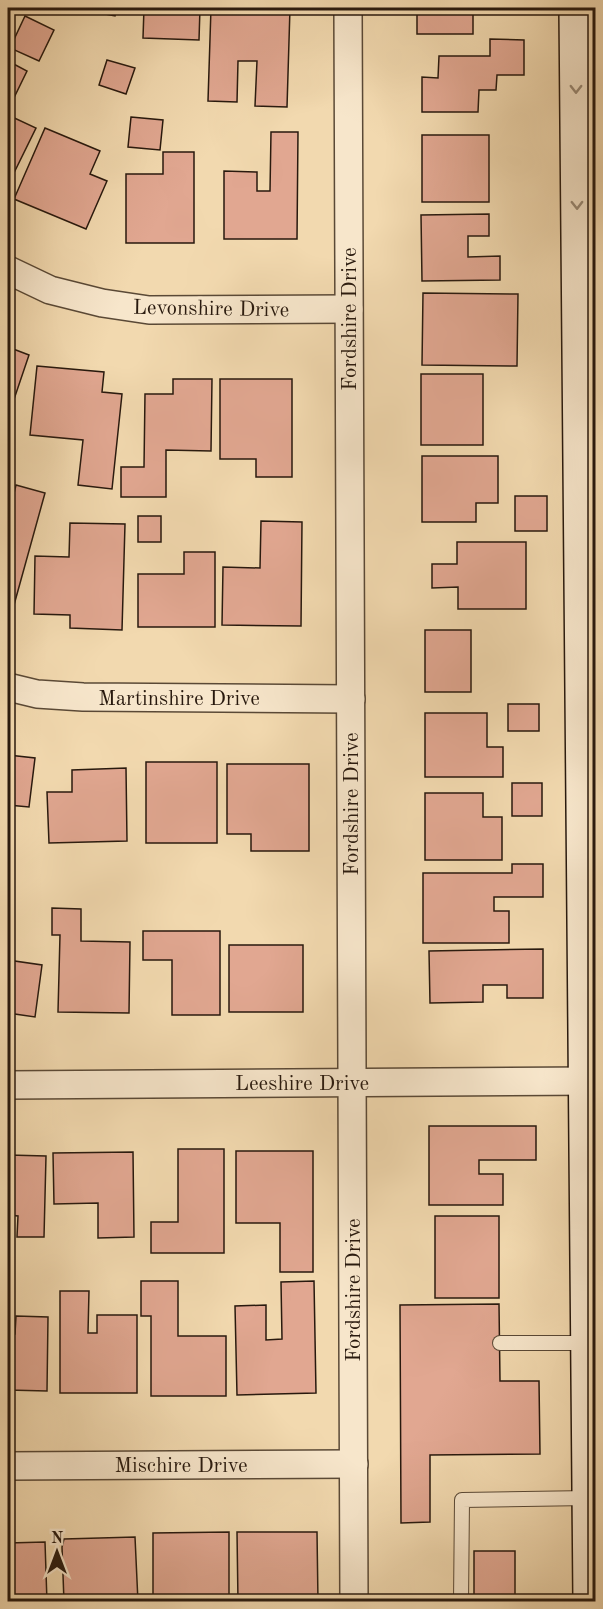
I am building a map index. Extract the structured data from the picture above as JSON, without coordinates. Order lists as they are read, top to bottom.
{
  "streets": {
    "street": [
      "Levonshire Drive",
      "Fordshire Drive",
      "Martinshire Drive",
      "Leeshire Drive",
      "Mischire Drive"
    ]
  },
  "crossings": [
    ["Levonshire Drive", "Fordshire Drive"],
    ["Fordshire Drive", "Martinshire Drive"],
    ["Fordshire Drive", "Leeshire Drive"],
    ["Fordshire Drive", "Mischire Drive"]
  ],
  "north": "top"
}
